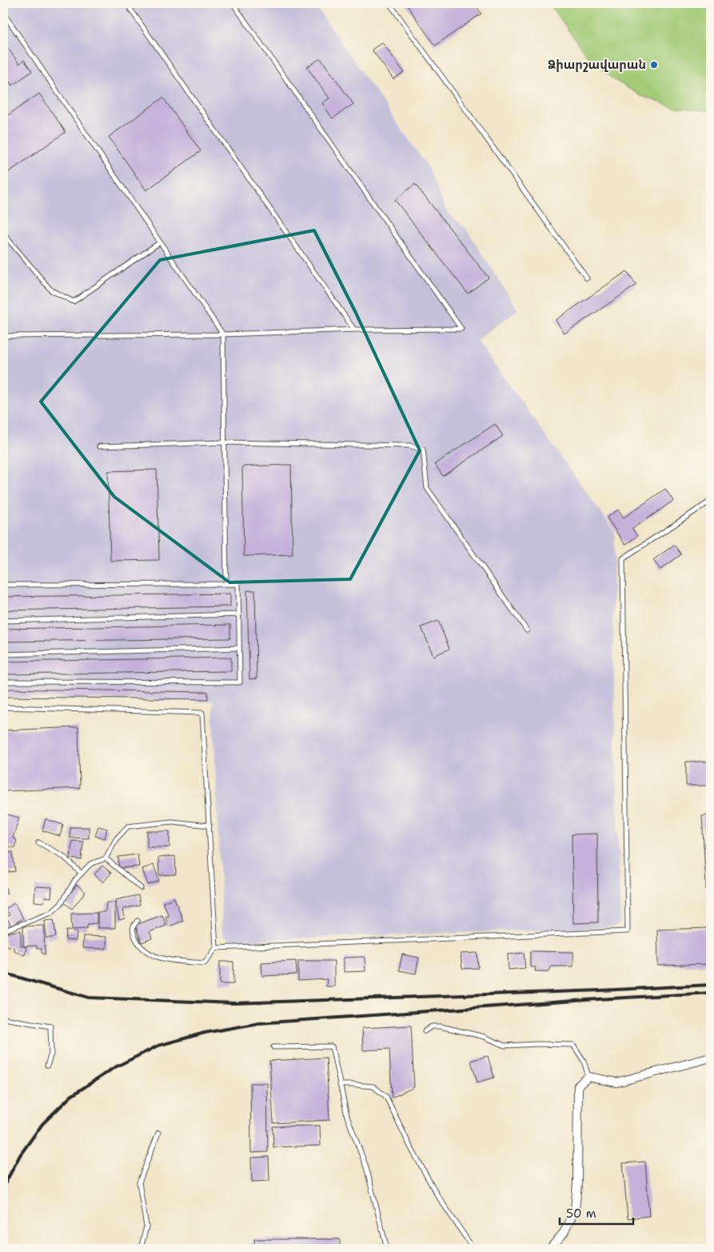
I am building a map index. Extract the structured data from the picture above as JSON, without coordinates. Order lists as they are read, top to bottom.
{
  "places": ["Ձիարշավարան"],
  "scale_bar": "50 m"
}
